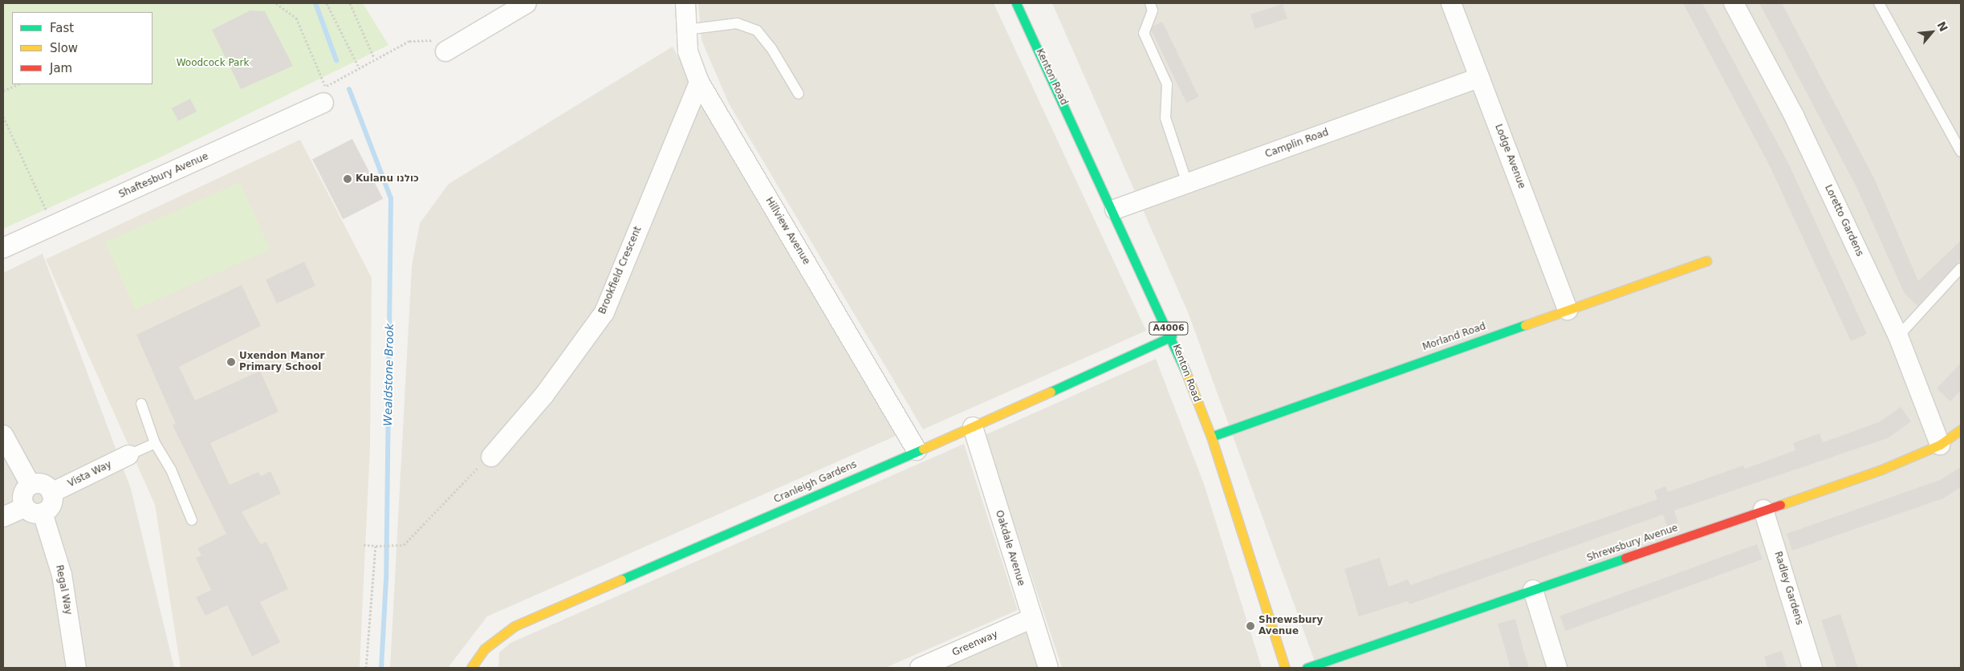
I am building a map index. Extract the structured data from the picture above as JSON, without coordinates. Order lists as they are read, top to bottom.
{
  "streets": {
    "street": [
      "Kenton Road",
      "Camplin Road",
      "Lodge Avenue",
      "Shaftesbury Avenue",
      "Loretto Gardens",
      "Hillview Avenue",
      "Brookfield Crescent",
      "A4006",
      "Morland Road",
      "Vista Way",
      "Cranleigh Gardens",
      "Shrewsbury Avenue",
      "Oakdale Avenue",
      "Radley Gardens",
      "Regal Way",
      "Greenway"
    ]
  },
  "crossings": [
    ["Kenton Road", "Camplin Road"],
    ["Kenton Road", "Morland Road"],
    ["Kenton Road", "Cranleigh Gardens"],
    ["Camplin Road", "Lodge Avenue"],
    ["Lodge Avenue", "Morland Road"],
    ["Loretto Gardens", "Shrewsbury Avenue"],
    ["Hillview Avenue", "Brookfield Crescent"],
    ["Hillview Avenue", "Cranleigh Gardens"],
    ["Vista Way", "Regal Way"],
    ["Cranleigh Gardens", "Oakdale Avenue"],
    ["Shrewsbury Avenue", "Radley Gardens"],
    ["Oakdale Avenue", "Greenway"]
  ],
  "water": ["Wealdstone Brook"],
  "parks": ["Woodcock Park"],
  "places": ["Kulanu כולנו", "Uxendon Manor Primary School", "Shrewsbury Avenue"],
  "legend": ["Fast", "Slow", "Jam"],
  "north": "top right"
}
